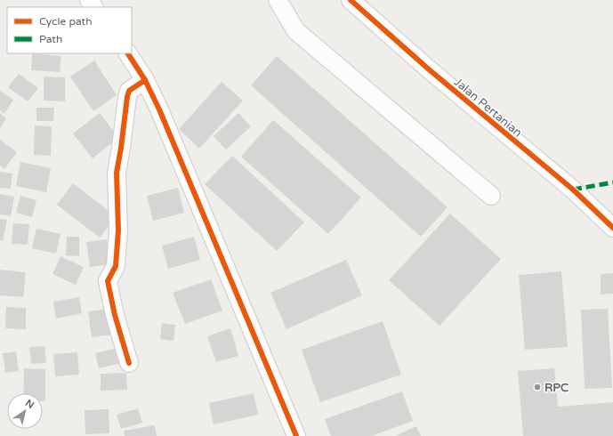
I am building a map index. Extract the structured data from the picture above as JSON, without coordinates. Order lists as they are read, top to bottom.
{
  "streets": {
    "street": ["Jalan Pertanian"]
  },
  "places": ["RPC"],
  "legend": ["Cycle path", "Path"],
  "north": "top right"
}
